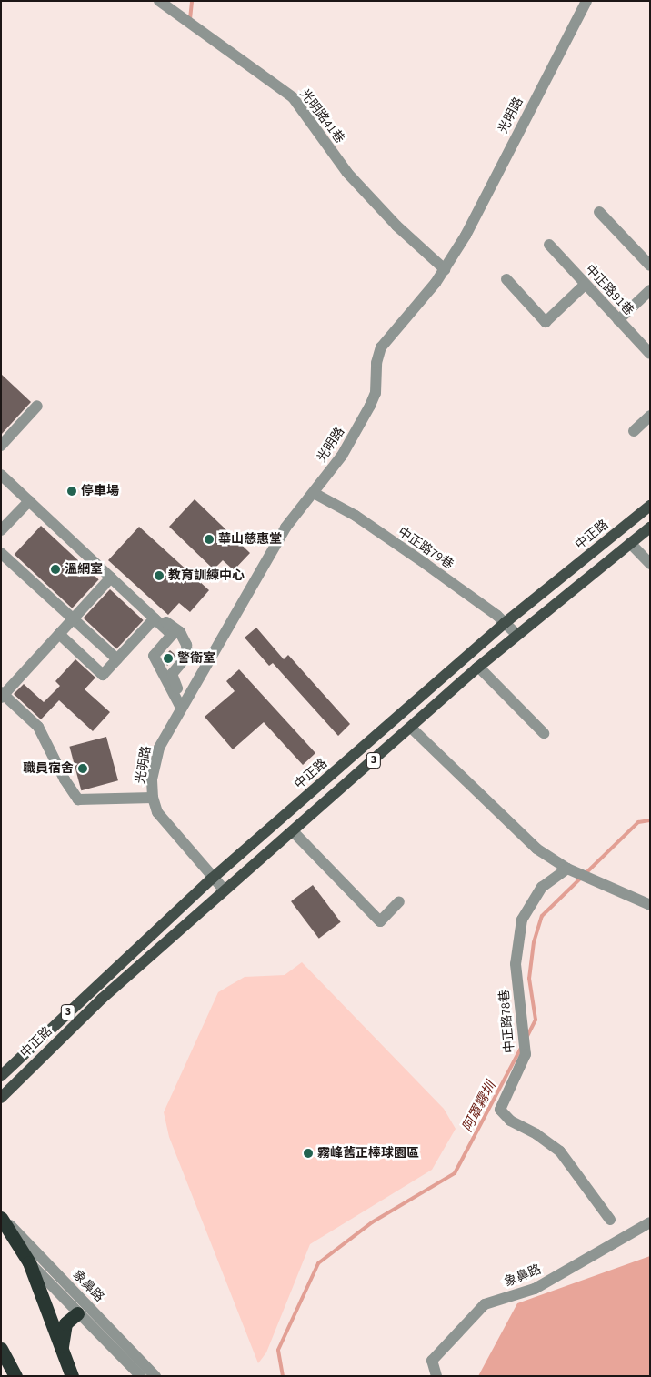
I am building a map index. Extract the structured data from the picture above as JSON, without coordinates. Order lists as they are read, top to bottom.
{
  "streets": {
    "main road": ["中正路", "3"],
    "street": [
      "光明路",
      "光明路41巷",
      "中正路91巷",
      "中正路79巷",
      "中正路78巷",
      "象鼻路"
    ]
  },
  "crossings": [
    ["光明路", "光明路41巷"],
    ["光明路", "中正路"],
    ["光明路", "中正路79巷"],
    ["中正路", "中正路79巷"]
  ],
  "water": ["阿罩霧圳"],
  "places": [
    "停車場",
    "華山慈惠堂",
    "溫網室",
    "教育訓練中心",
    "警衛室",
    "職員宿舍",
    "霧峰舊正棒球園區"
  ]
}
